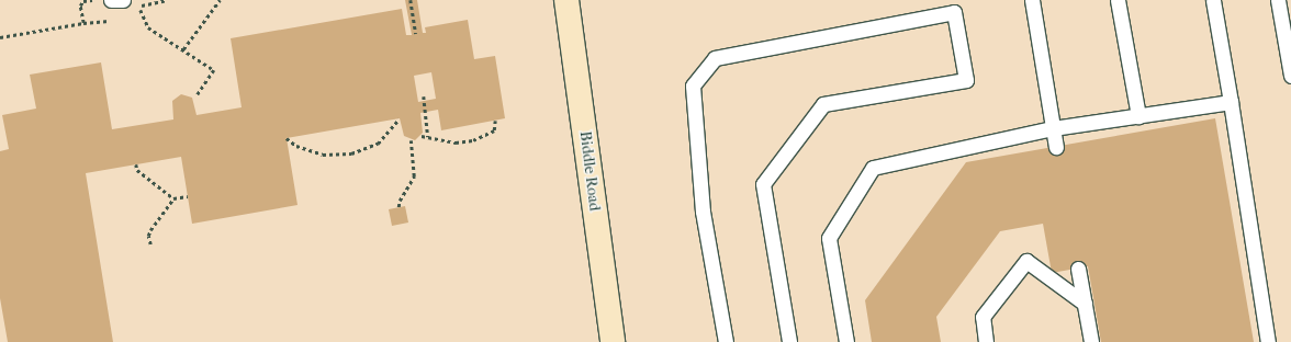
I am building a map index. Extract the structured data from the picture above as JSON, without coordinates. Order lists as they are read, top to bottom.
{
  "streets": {
    "main road": ["Biddle Road"]
  }
}
